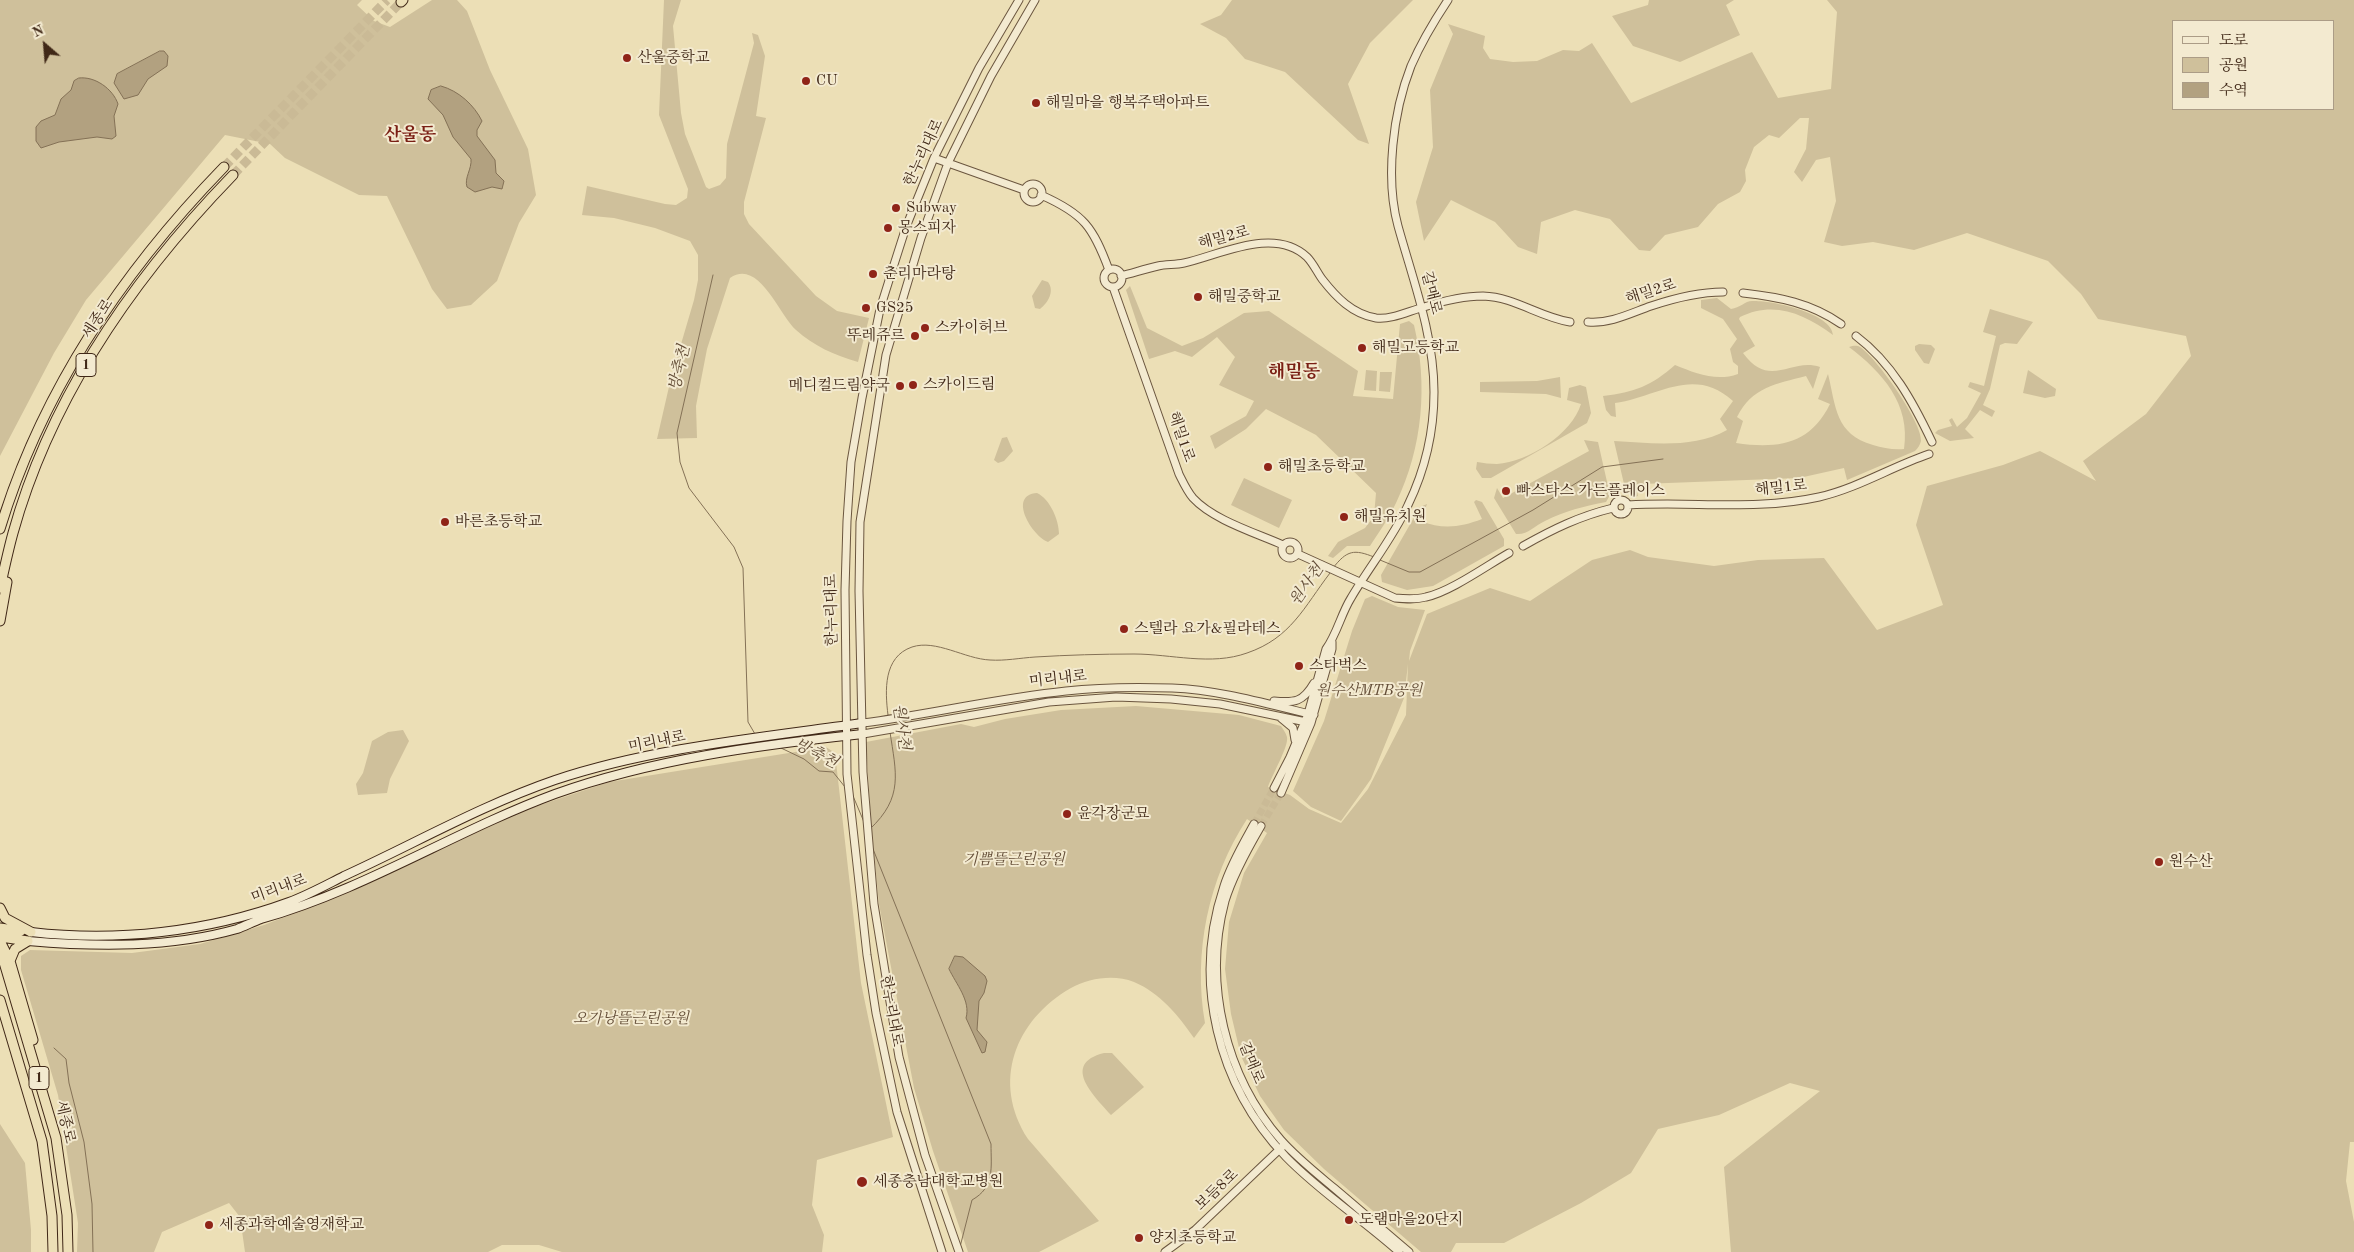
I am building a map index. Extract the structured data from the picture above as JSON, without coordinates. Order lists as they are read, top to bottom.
{
  "streets": {
    "highway": ["세종로", "1"],
    "main road": ["미리내로"],
    "street": [
      "한누리대로",
      "해밀2로",
      "갈매로",
      "해밀1로",
      "보듬8로"
    ]
  },
  "crossings": [
    ["한누리대로", "미리내로"],
    ["해밀2로", "갈매로"],
    ["해밀2로", "해밀1로"],
    ["갈매로", "미리내로"],
    ["갈매로", "보듬8로"]
  ],
  "districts": ["산울동", "해밀동"],
  "water": ["방축천", "원사천"],
  "parks": ["원수산MTB공원", "기쁨뜰근린공원", "오가낭뜰근린공원"],
  "places": [
    "산울중학교",
    "CU",
    "해밀마을 행복주택아파트",
    "Subway",
    "몽스피자",
    "춘리마라탕",
    "해밀중학교",
    "GS25",
    "스카이허브",
    "뚜레쥬르",
    "해밀고등학교",
    "스카이드림",
    "메디컬드림약국",
    "해밀초등학교",
    "빠스타스 가든플레이스",
    "해밀유치원",
    "바른초등학교",
    "스텔라 요가&필라테스",
    "스타벅스",
    "윤각장군묘",
    "원수산",
    "세종충남대학교병원",
    "도램마을20단지",
    "세종과학예술영재학교",
    "양지초등학교"
  ],
  "legend": ["도로", "공원", "수역"],
  "north": "top left"
}
